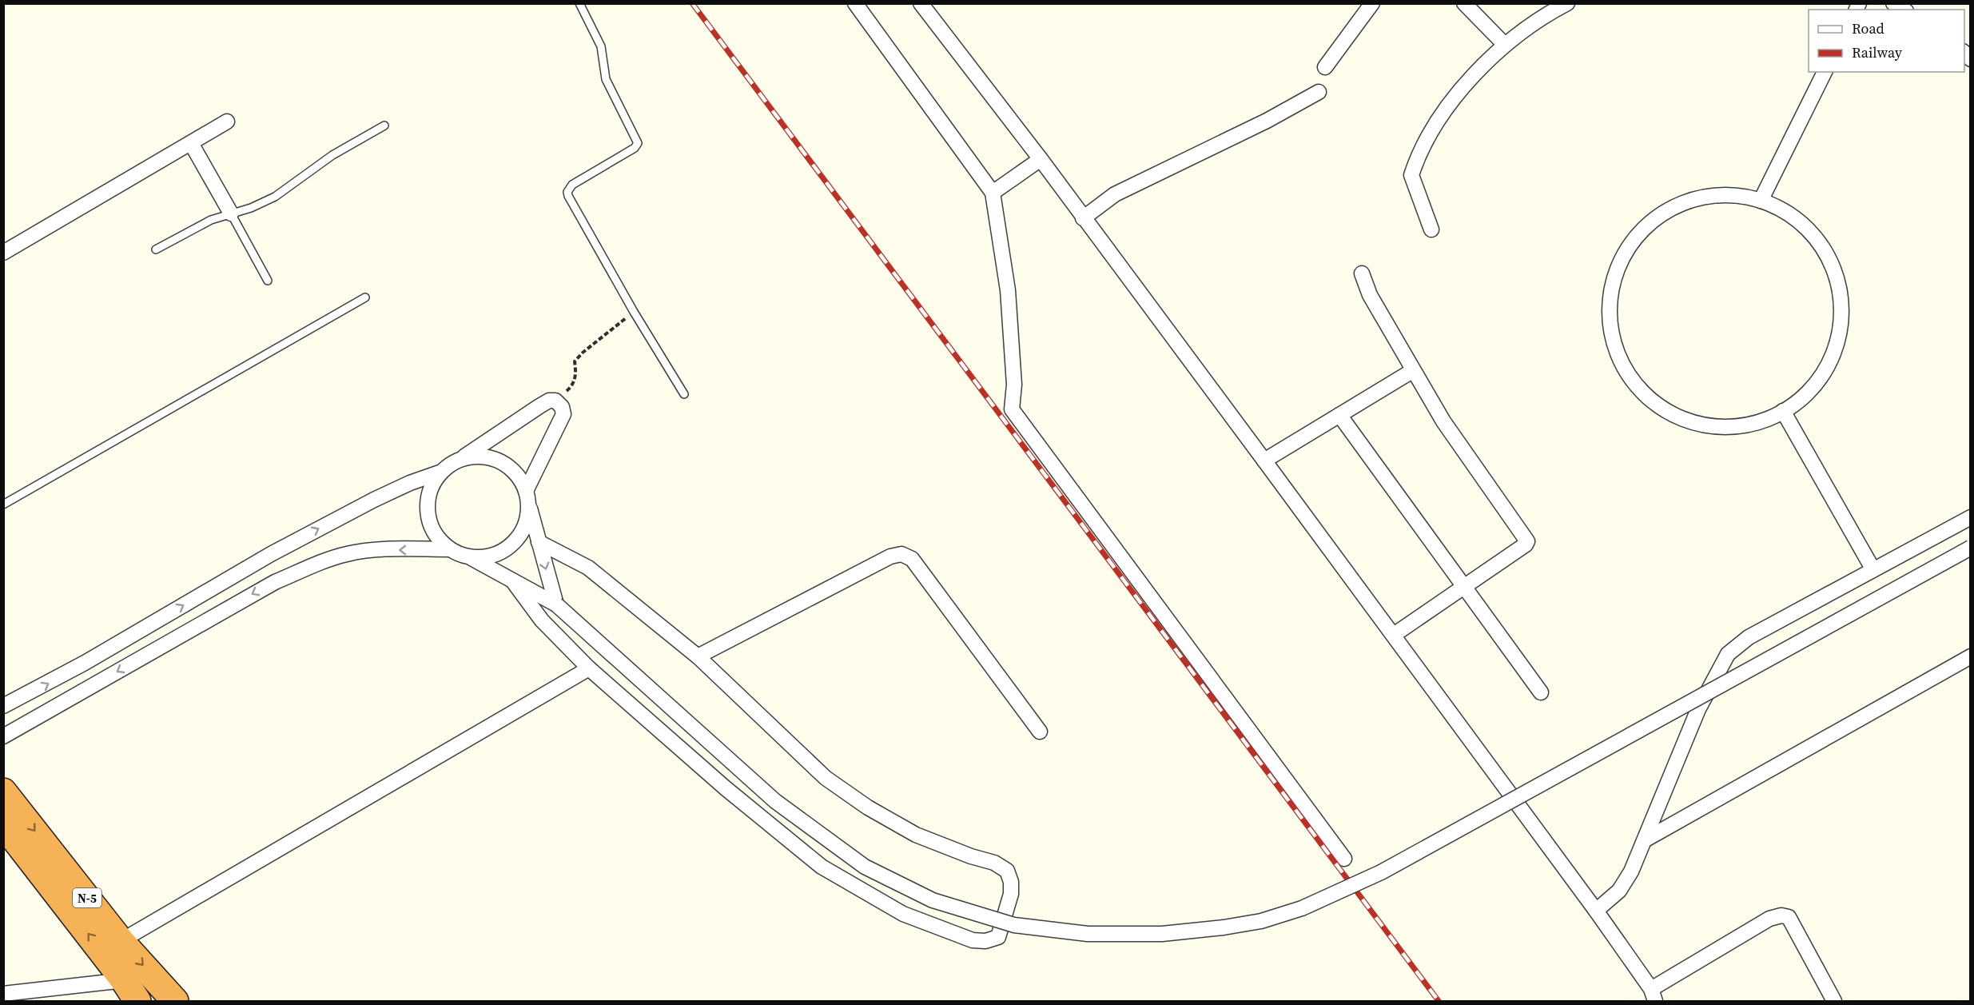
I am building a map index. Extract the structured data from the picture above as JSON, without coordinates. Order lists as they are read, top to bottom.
{
  "streets": {
    "highway": ["N-5"]
  },
  "legend": ["Road", "Railway"]
}
